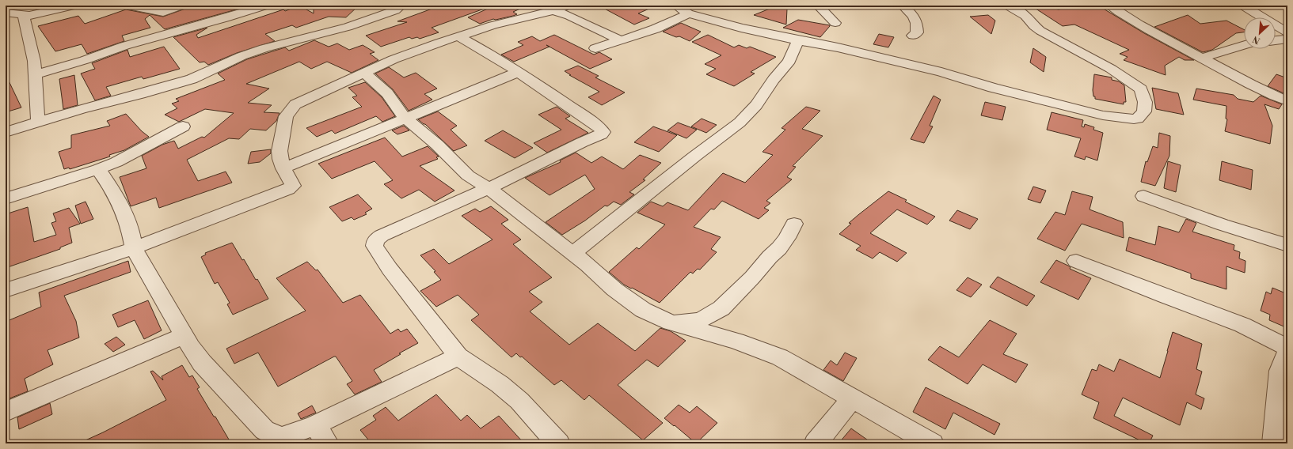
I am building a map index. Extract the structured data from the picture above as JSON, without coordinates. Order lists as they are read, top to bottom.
{
  "north": "bottom left"
}
